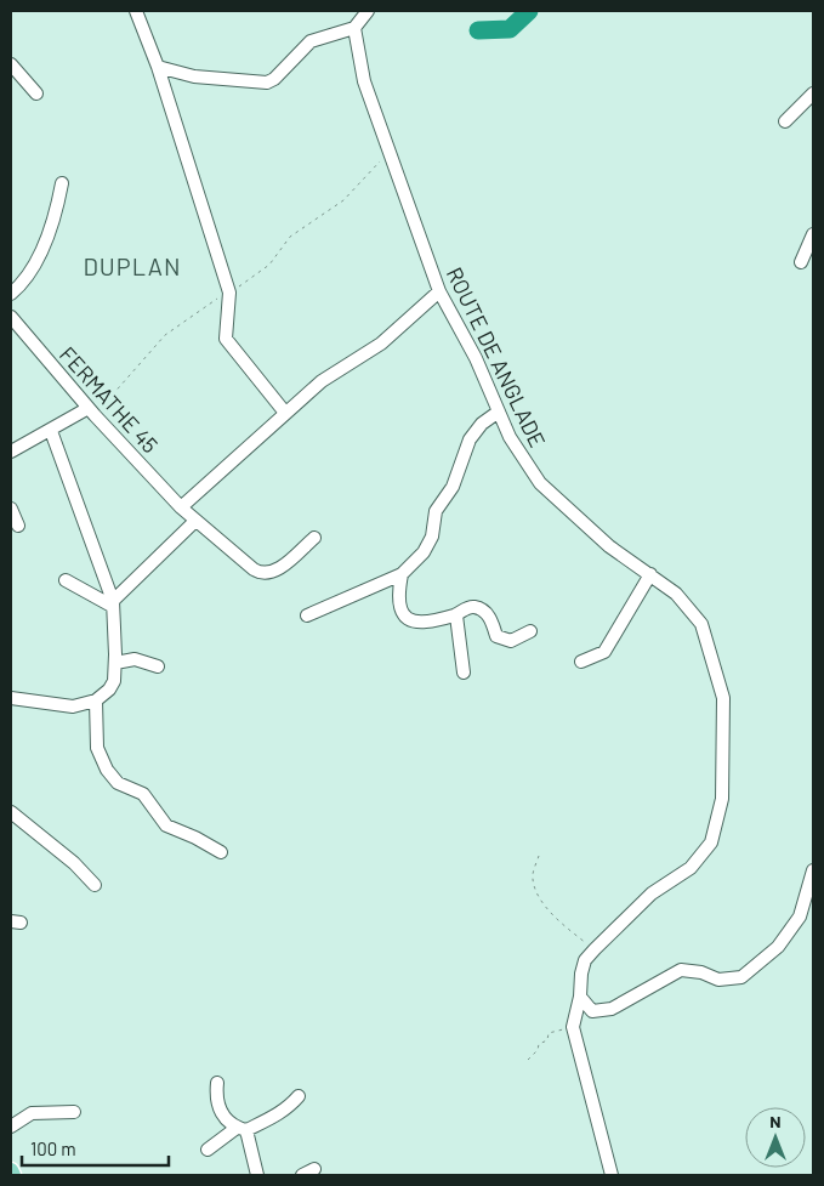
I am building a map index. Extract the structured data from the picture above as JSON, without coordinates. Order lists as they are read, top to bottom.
{
  "streets": {
    "street": ["ROUTE DE ANGLADE", "FERMATHE 45"]
  },
  "districts": ["DUPLAN"],
  "scale_bar": "100 m",
  "north": "top"
}
